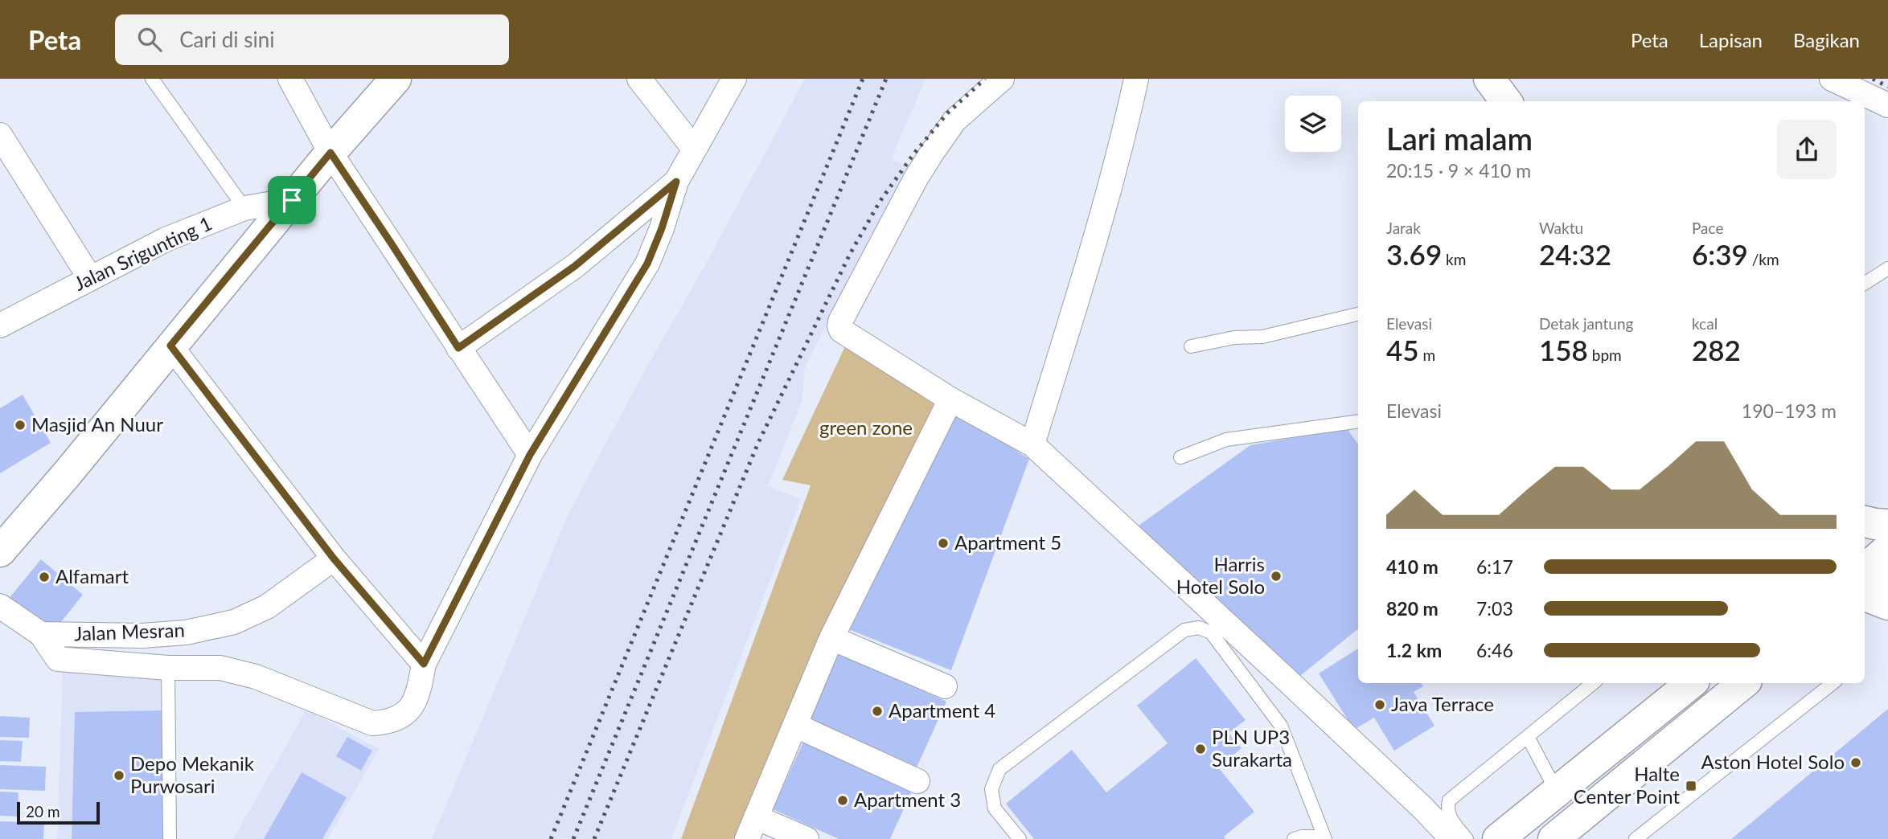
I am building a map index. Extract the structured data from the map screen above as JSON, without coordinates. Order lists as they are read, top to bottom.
{
  "streets": {
    "street": ["Jalan Srigunting 1", "Jalan Mesran"]
  },
  "parks": ["green zone"],
  "places": {
    "other": [
      "Masjid An Nuur",
      "Apartment 5",
      "Harris Hotel Solo",
      "Alfamart",
      "Java Terrace",
      "Apartment 4",
      "PLN UP3 Surakarta",
      "Aston Hotel Solo",
      "Depo Mekanik Purwosari",
      "Apartment 3"
    ],
    "transit": ["Halte Center Point"]
  },
  "scale_bar": "20 m",
  "page": {
    "header": "Peta",
    "search": "Cari di sini",
    "nav": ["Peta", "Lapisan", "Bagikan"],
    "heading": ["Lari malam", "20:15 · 9 × 410 m"],
    "stats": [
      ["Jarak", "3.69 km"],
      ["Waktu", "24:32"],
      ["Pace", "6:39 /km"],
      ["Elevasi", "45 m"],
      ["Detak jantung", "158 bpm"],
      ["kcal", "282"]
    ],
    "chart": ["Elevasi", "190–193 m"],
    "list": [
      {
        "name": "410 m",
        "note": "6:17"
      },
      {
        "name": "820 m",
        "note": "7:03"
      },
      {
        "name": "1.2 km",
        "note": "6:46"
      }
    ],
    "scale": "20 m"
  }
}
